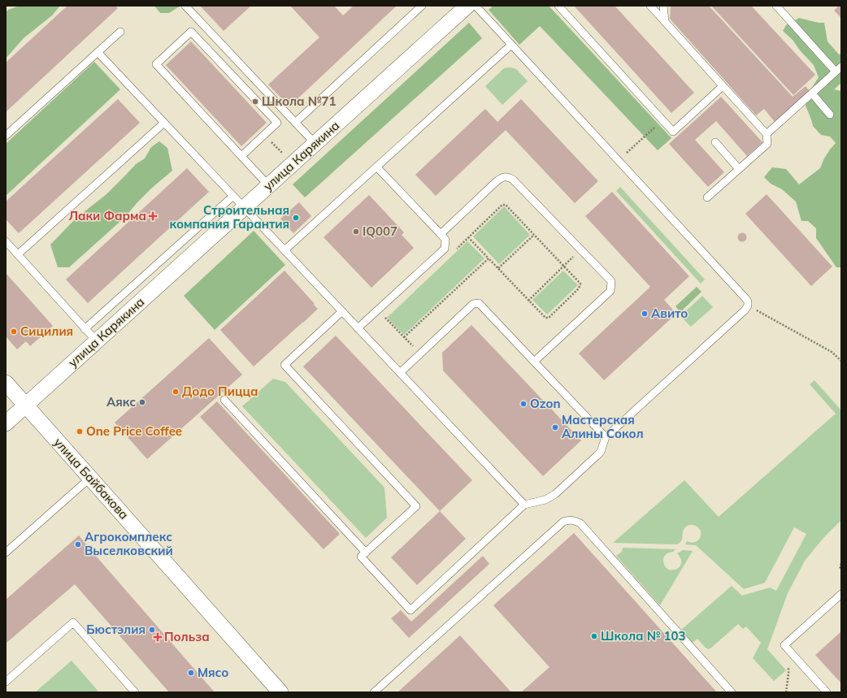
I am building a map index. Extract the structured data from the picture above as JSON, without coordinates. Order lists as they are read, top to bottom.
{
  "streets": {
    "street": ["улица Карякина", "улица Байбакова"]
  },
  "crossings": [
    ["улица Карякина", "улица Байбакова"]
  ],
  "places": {
    "other": [
      "Школа №71",
      "Строительная компания Гарантия",
      "IQ007",
      "Авито",
      "Сицилия",
      "Додо Пицца",
      "Аякс",
      "Ozon",
      "Мастерская Алины Сокол",
      "One Price Coffee",
      "Агрокомплекс Выселковский",
      "Бюстэлия",
      "Школа № 103",
      "Мясо"
    ],
    "health": ["Лаки Фарма", "Польза"]
  }
}
